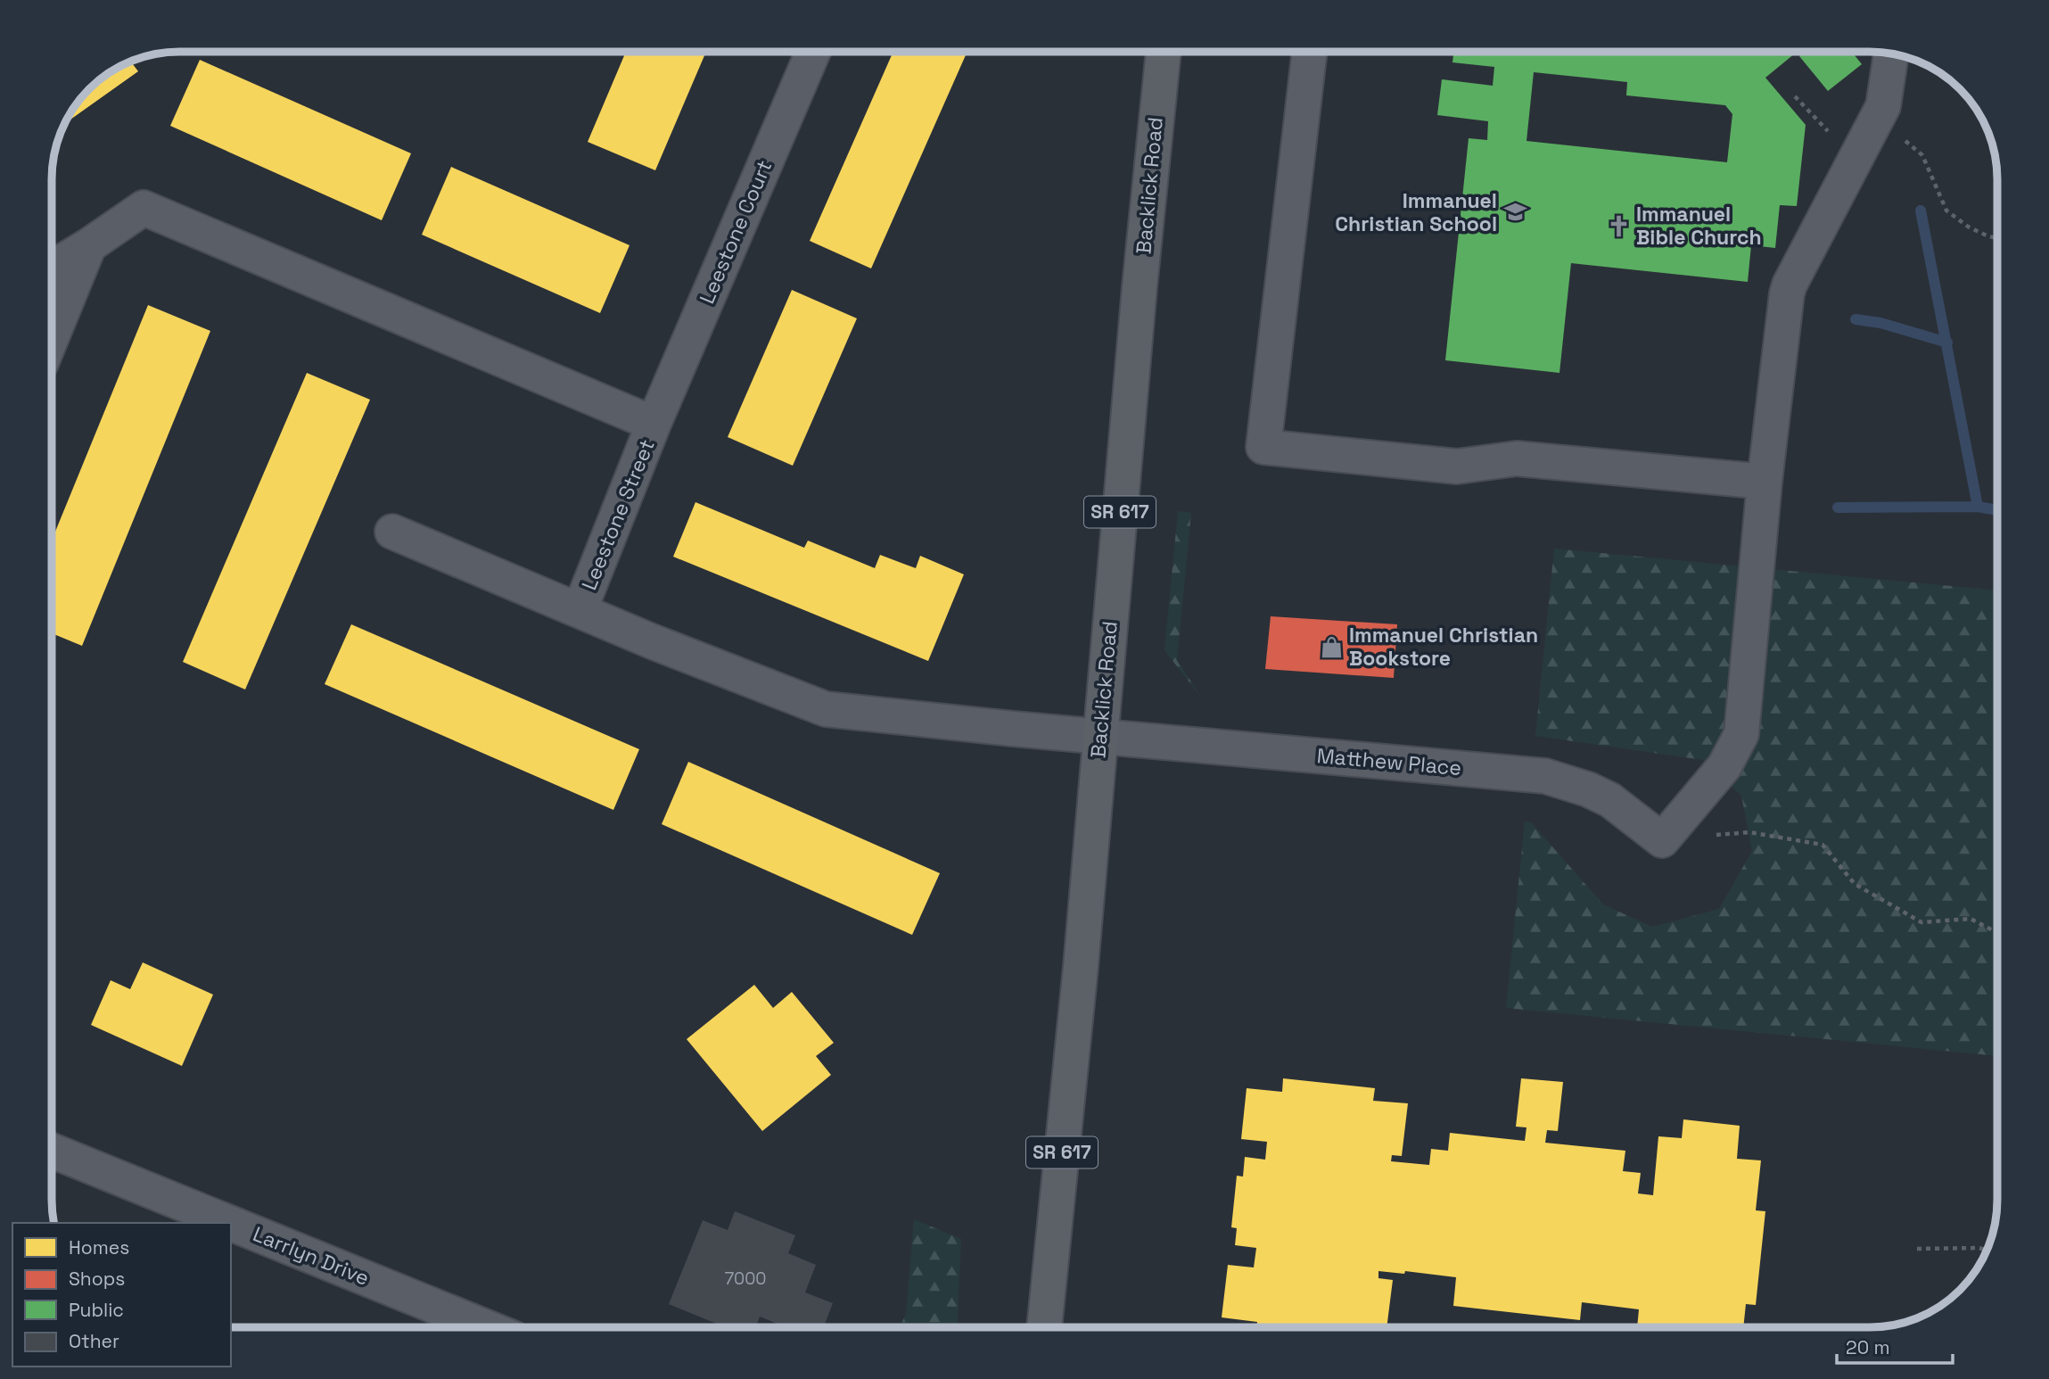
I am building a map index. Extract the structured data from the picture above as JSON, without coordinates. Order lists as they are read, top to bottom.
{
  "streets": {
    "main road": ["Backlick Road", "SR 617"],
    "street": [
      "Leestone Court",
      "Leestone Street",
      "Matthew Place",
      "Larrlyn Drive"
    ]
  },
  "crossings": [
    ["Backlick Road", "Leestone Street"],
    ["Backlick Road", "Matthew Place"],
    ["Leestone Court", "Leestone Street"],
    ["Leestone Street", "Matthew Place"]
  ],
  "places": {
    "school or university": ["Immanuel Christian School"],
    "church": ["Immanuel Bible Church"],
    "shop": ["Immanuel Christian Bookstore"]
  },
  "house_numbers": ["7000"],
  "legend": [
    "Homes",
    "Shops",
    "Public",
    "Other"
  ],
  "scale_bar": "20 m"
}
